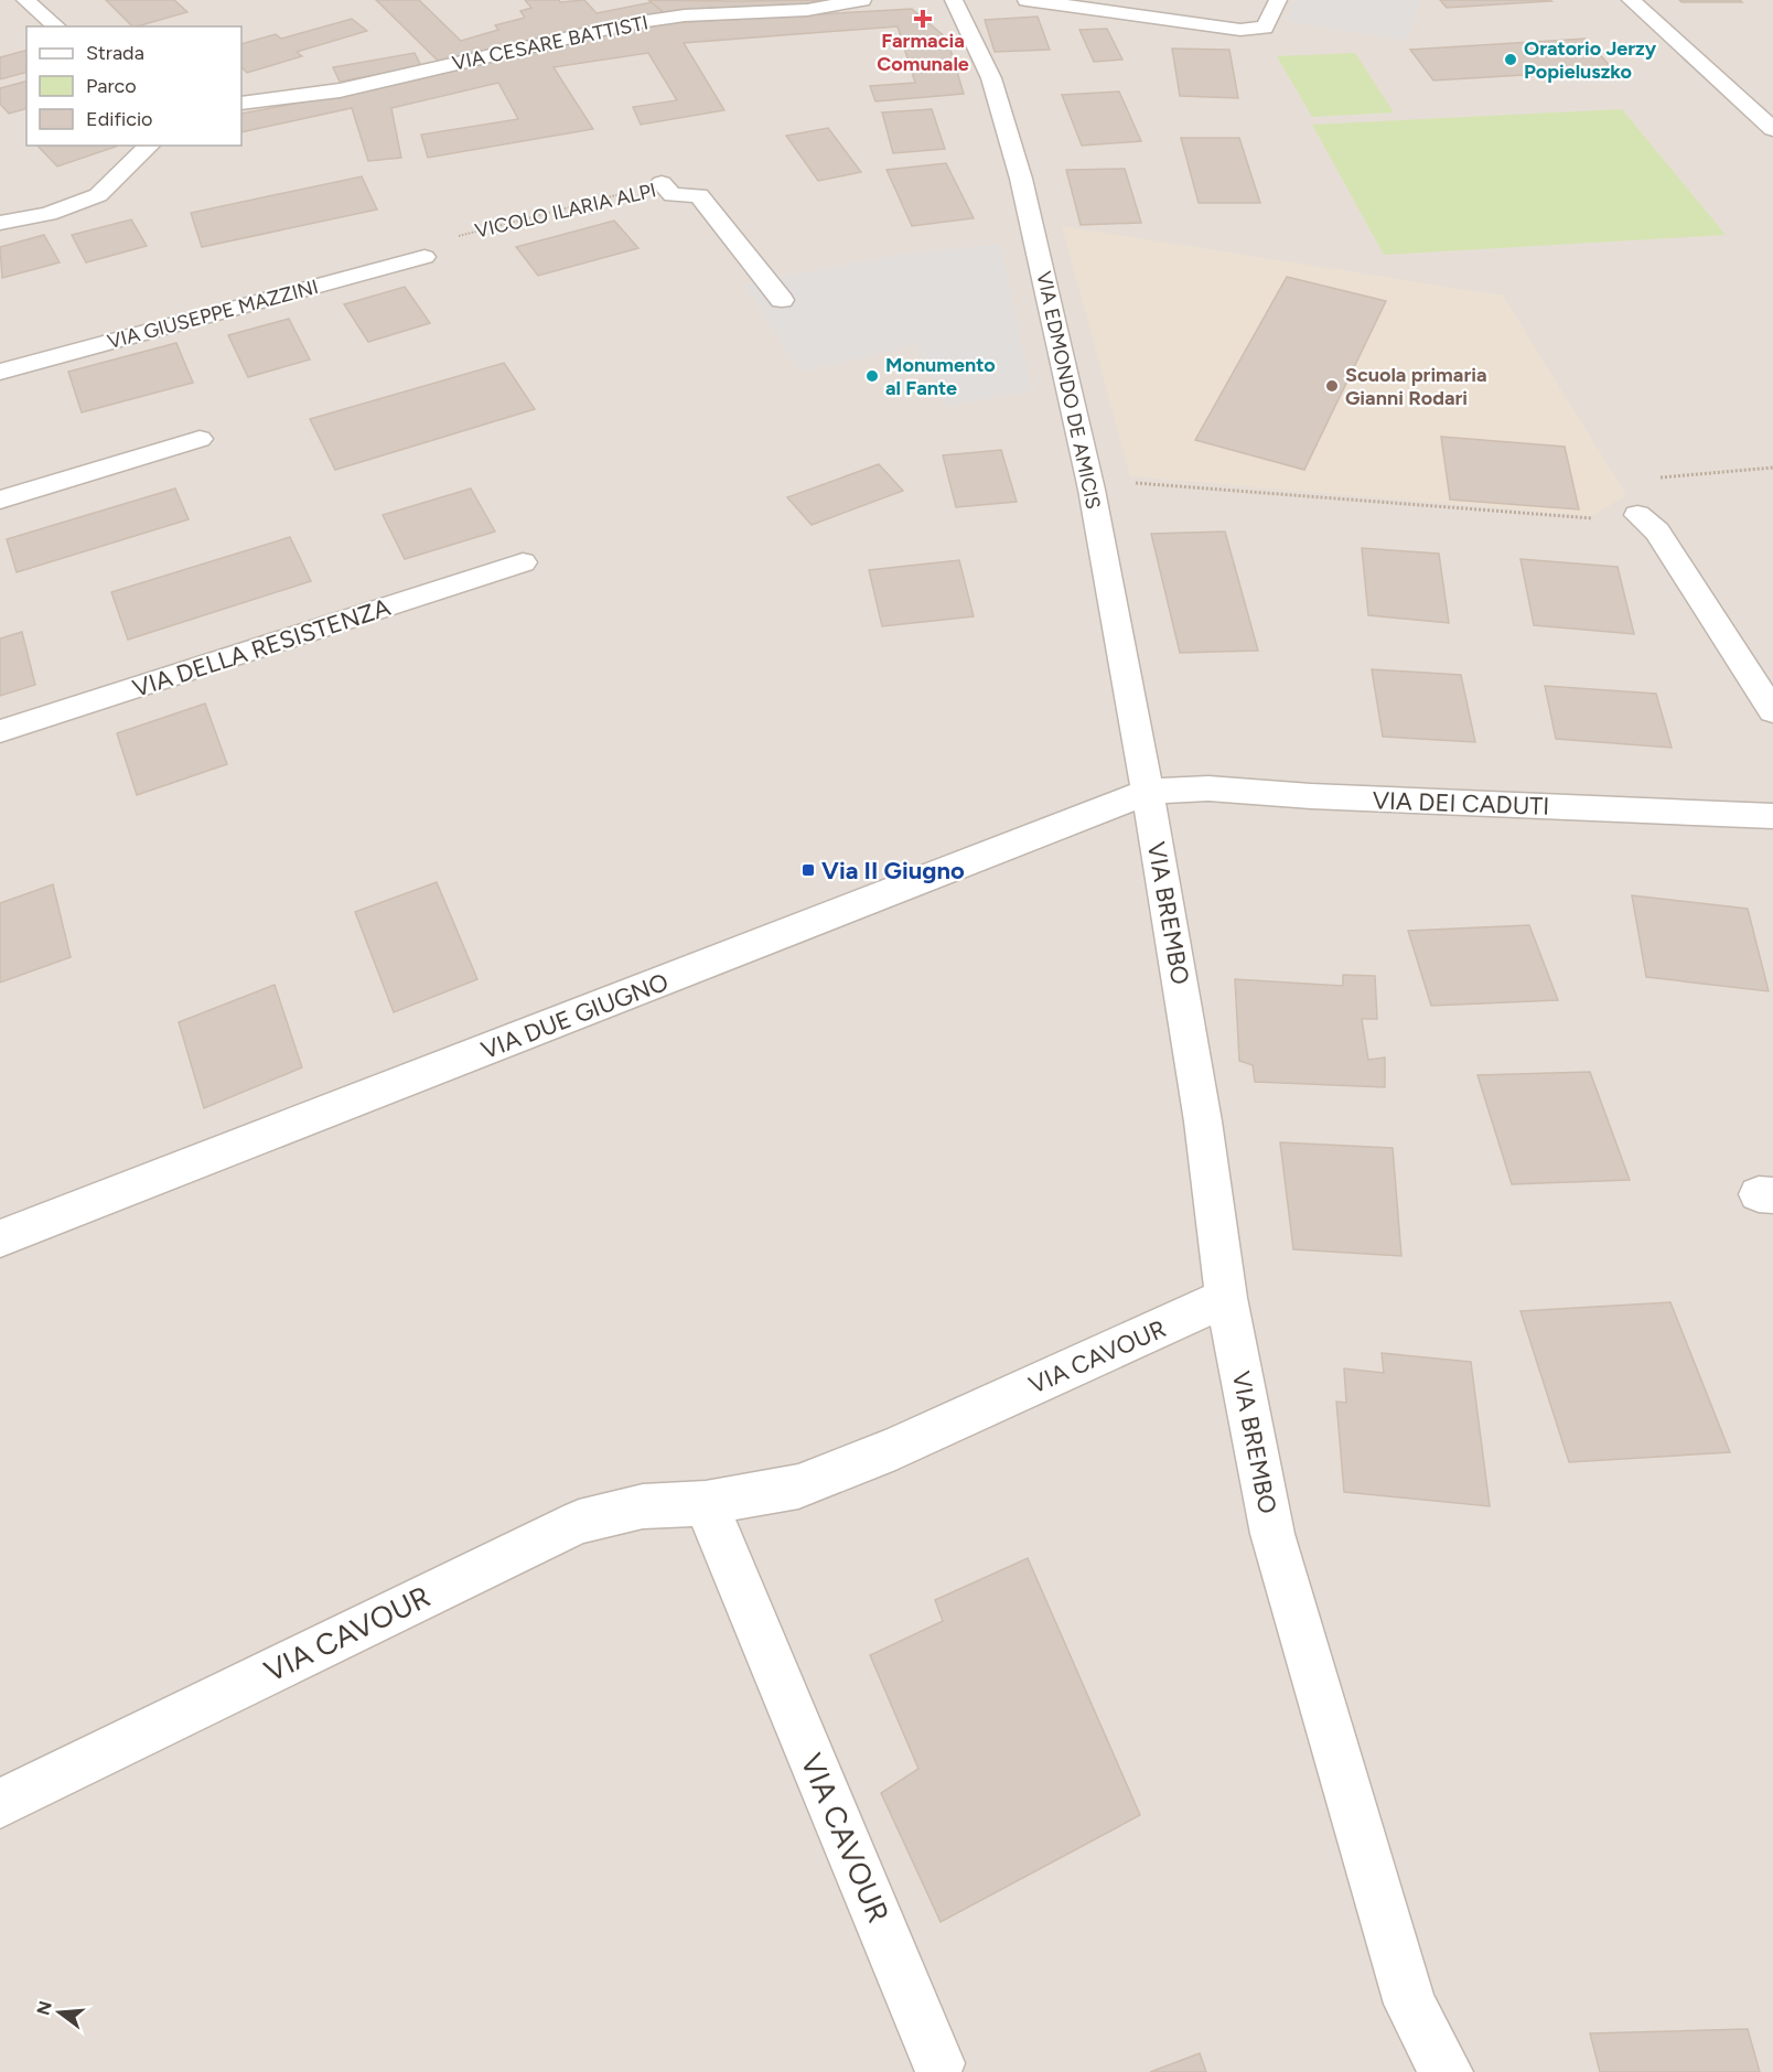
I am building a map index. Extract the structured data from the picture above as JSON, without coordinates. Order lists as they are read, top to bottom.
{
  "streets": {
    "street": [
      "VIA CESARE BATTISTI",
      "VICOLO ILARIA ALPI",
      "VIA GIUSEPPE MAZZINI",
      "VIA EDMONDO DE AMICIS",
      "VIA DELLA RESISTENZA",
      "VIA DEI CADUTI",
      "VIA BREMBO",
      "VIA DUE GIUGNO",
      "VIA CAVOUR"
    ]
  },
  "crossings": [
    ["VICOLO ILARIA ALPI", "VIA GIUSEPPE MAZZINI"],
    ["VIA EDMONDO DE AMICIS", "VIA DEI CADUTI"],
    ["VIA EDMONDO DE AMICIS", "VIA BREMBO"],
    ["VIA EDMONDO DE AMICIS", "VIA DUE GIUGNO"],
    ["VIA DEI CADUTI", "VIA BREMBO"],
    ["VIA DEI CADUTI", "VIA DUE GIUGNO"],
    ["VIA BREMBO", "VIA DUE GIUGNO"],
    ["VIA BREMBO", "VIA CAVOUR"]
  ],
  "places": {
    "health": ["Farmacia Comunale"],
    "other": ["Oratorio Jerzy Popieluszko", "Monumento al Fante", "Scuola primaria Gianni Rodari"],
    "transit": ["Via II Giugno"]
  },
  "legend": ["Strada", "Parco", "Edificio"],
  "north": "left"
}
